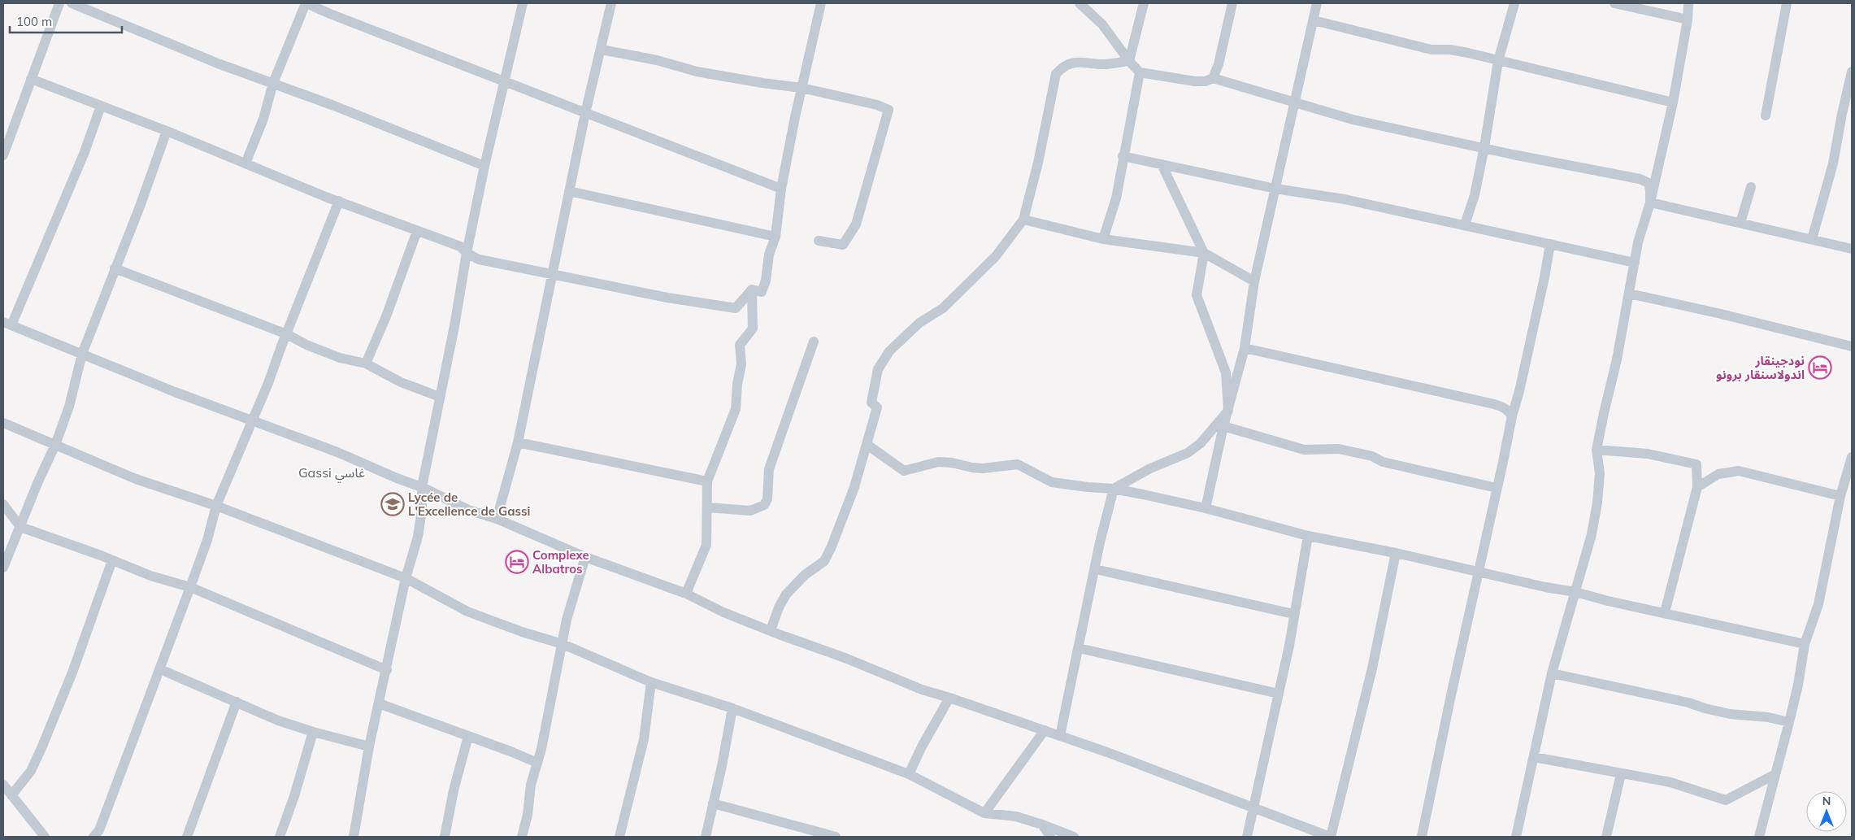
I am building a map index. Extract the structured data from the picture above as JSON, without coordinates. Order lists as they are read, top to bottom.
{
  "districts": ["Gassi غاسي"],
  "places": {
    "hotel": ["نودجينقار اندولاسنقار برونو", "Complexe Albatros"],
    "school or university": ["Lycée de L'Excellence de Gassi"]
  },
  "scale_bar": "100 m",
  "north": "top"
}
